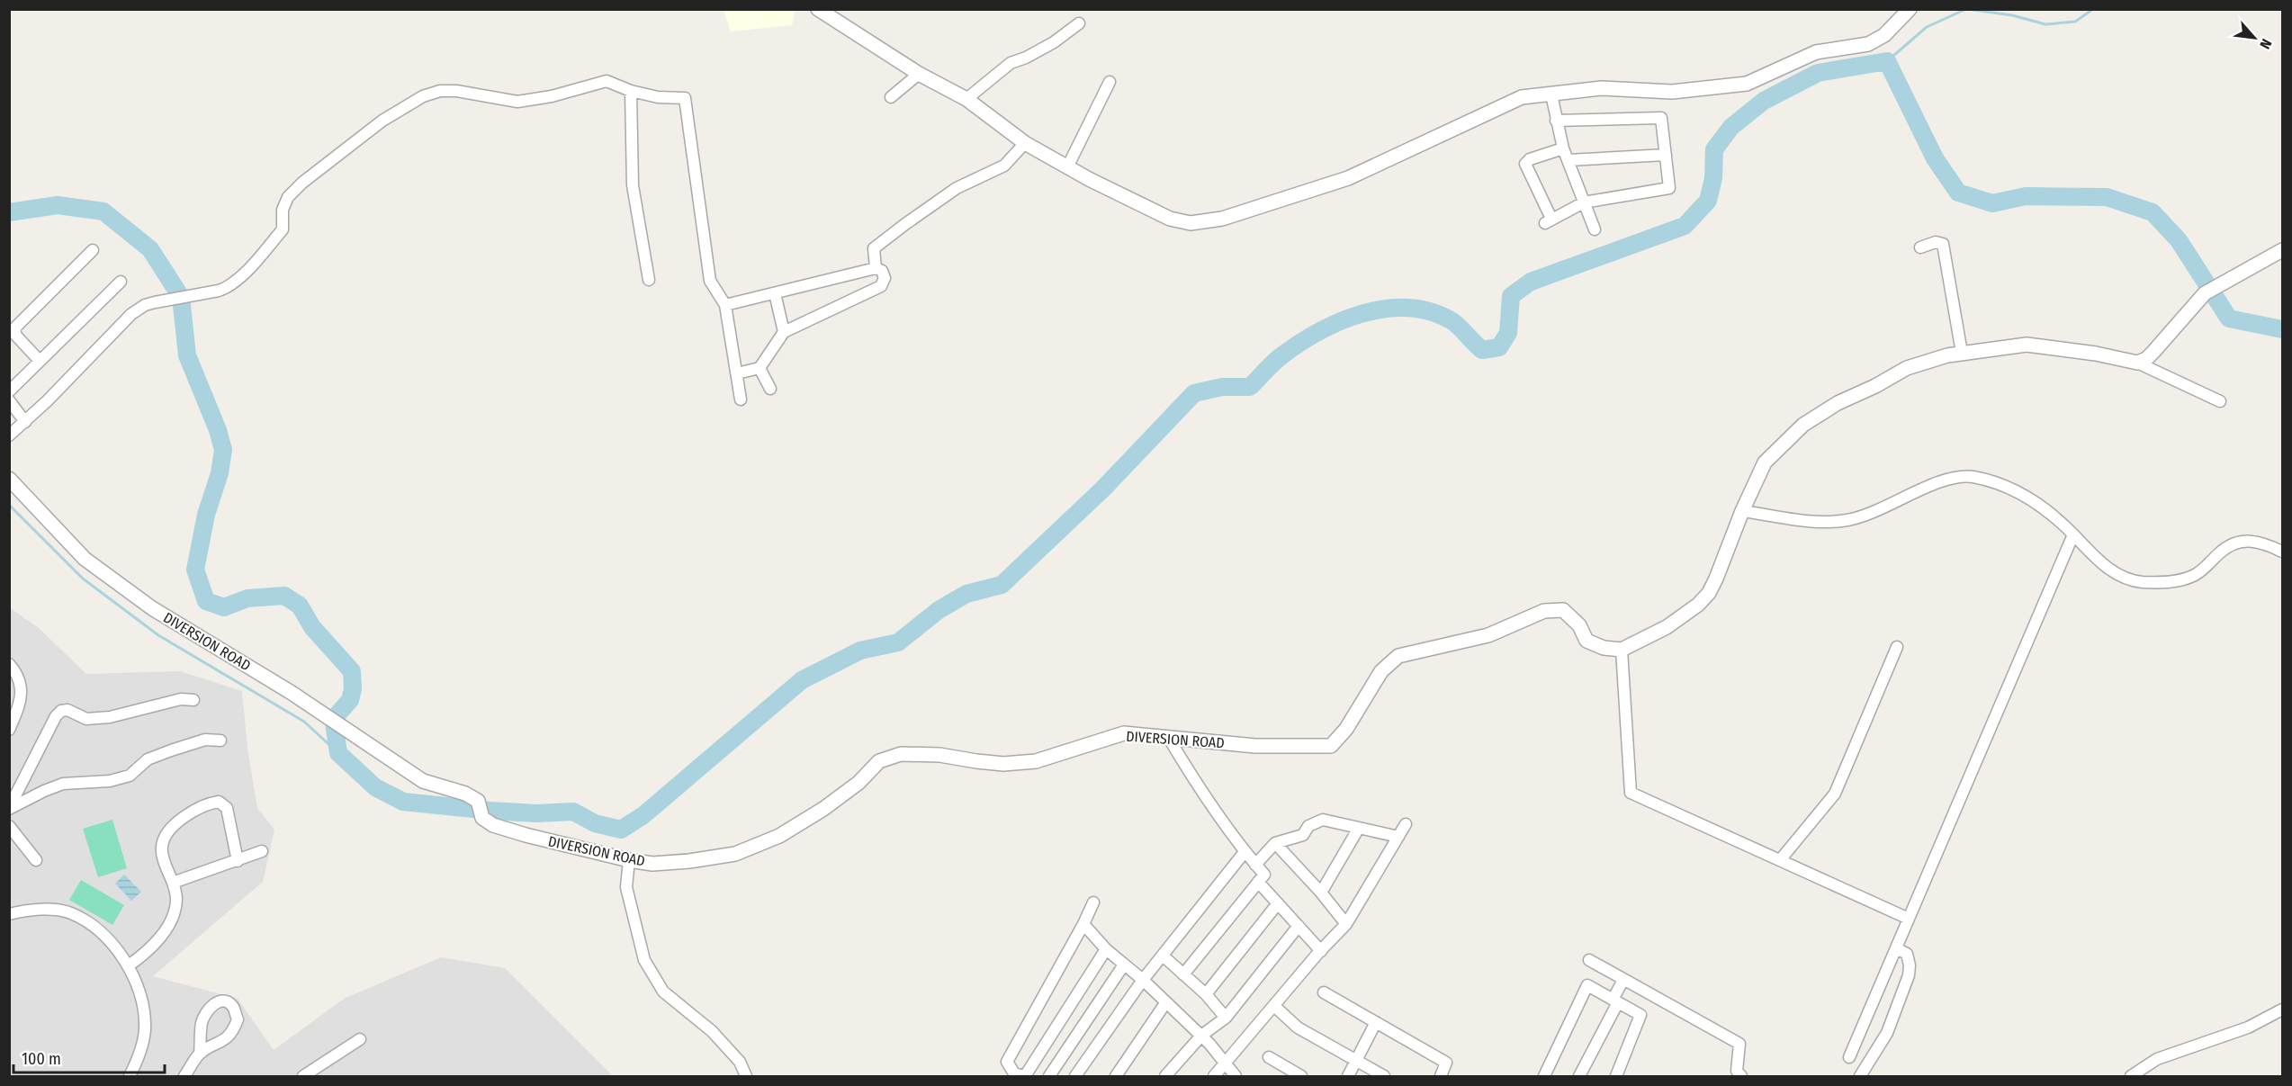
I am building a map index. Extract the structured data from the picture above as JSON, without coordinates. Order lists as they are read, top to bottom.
{
  "streets": {
    "street": ["DIVERSION ROAD"]
  },
  "scale_bar": "100 m",
  "north": "bottom right"
}
